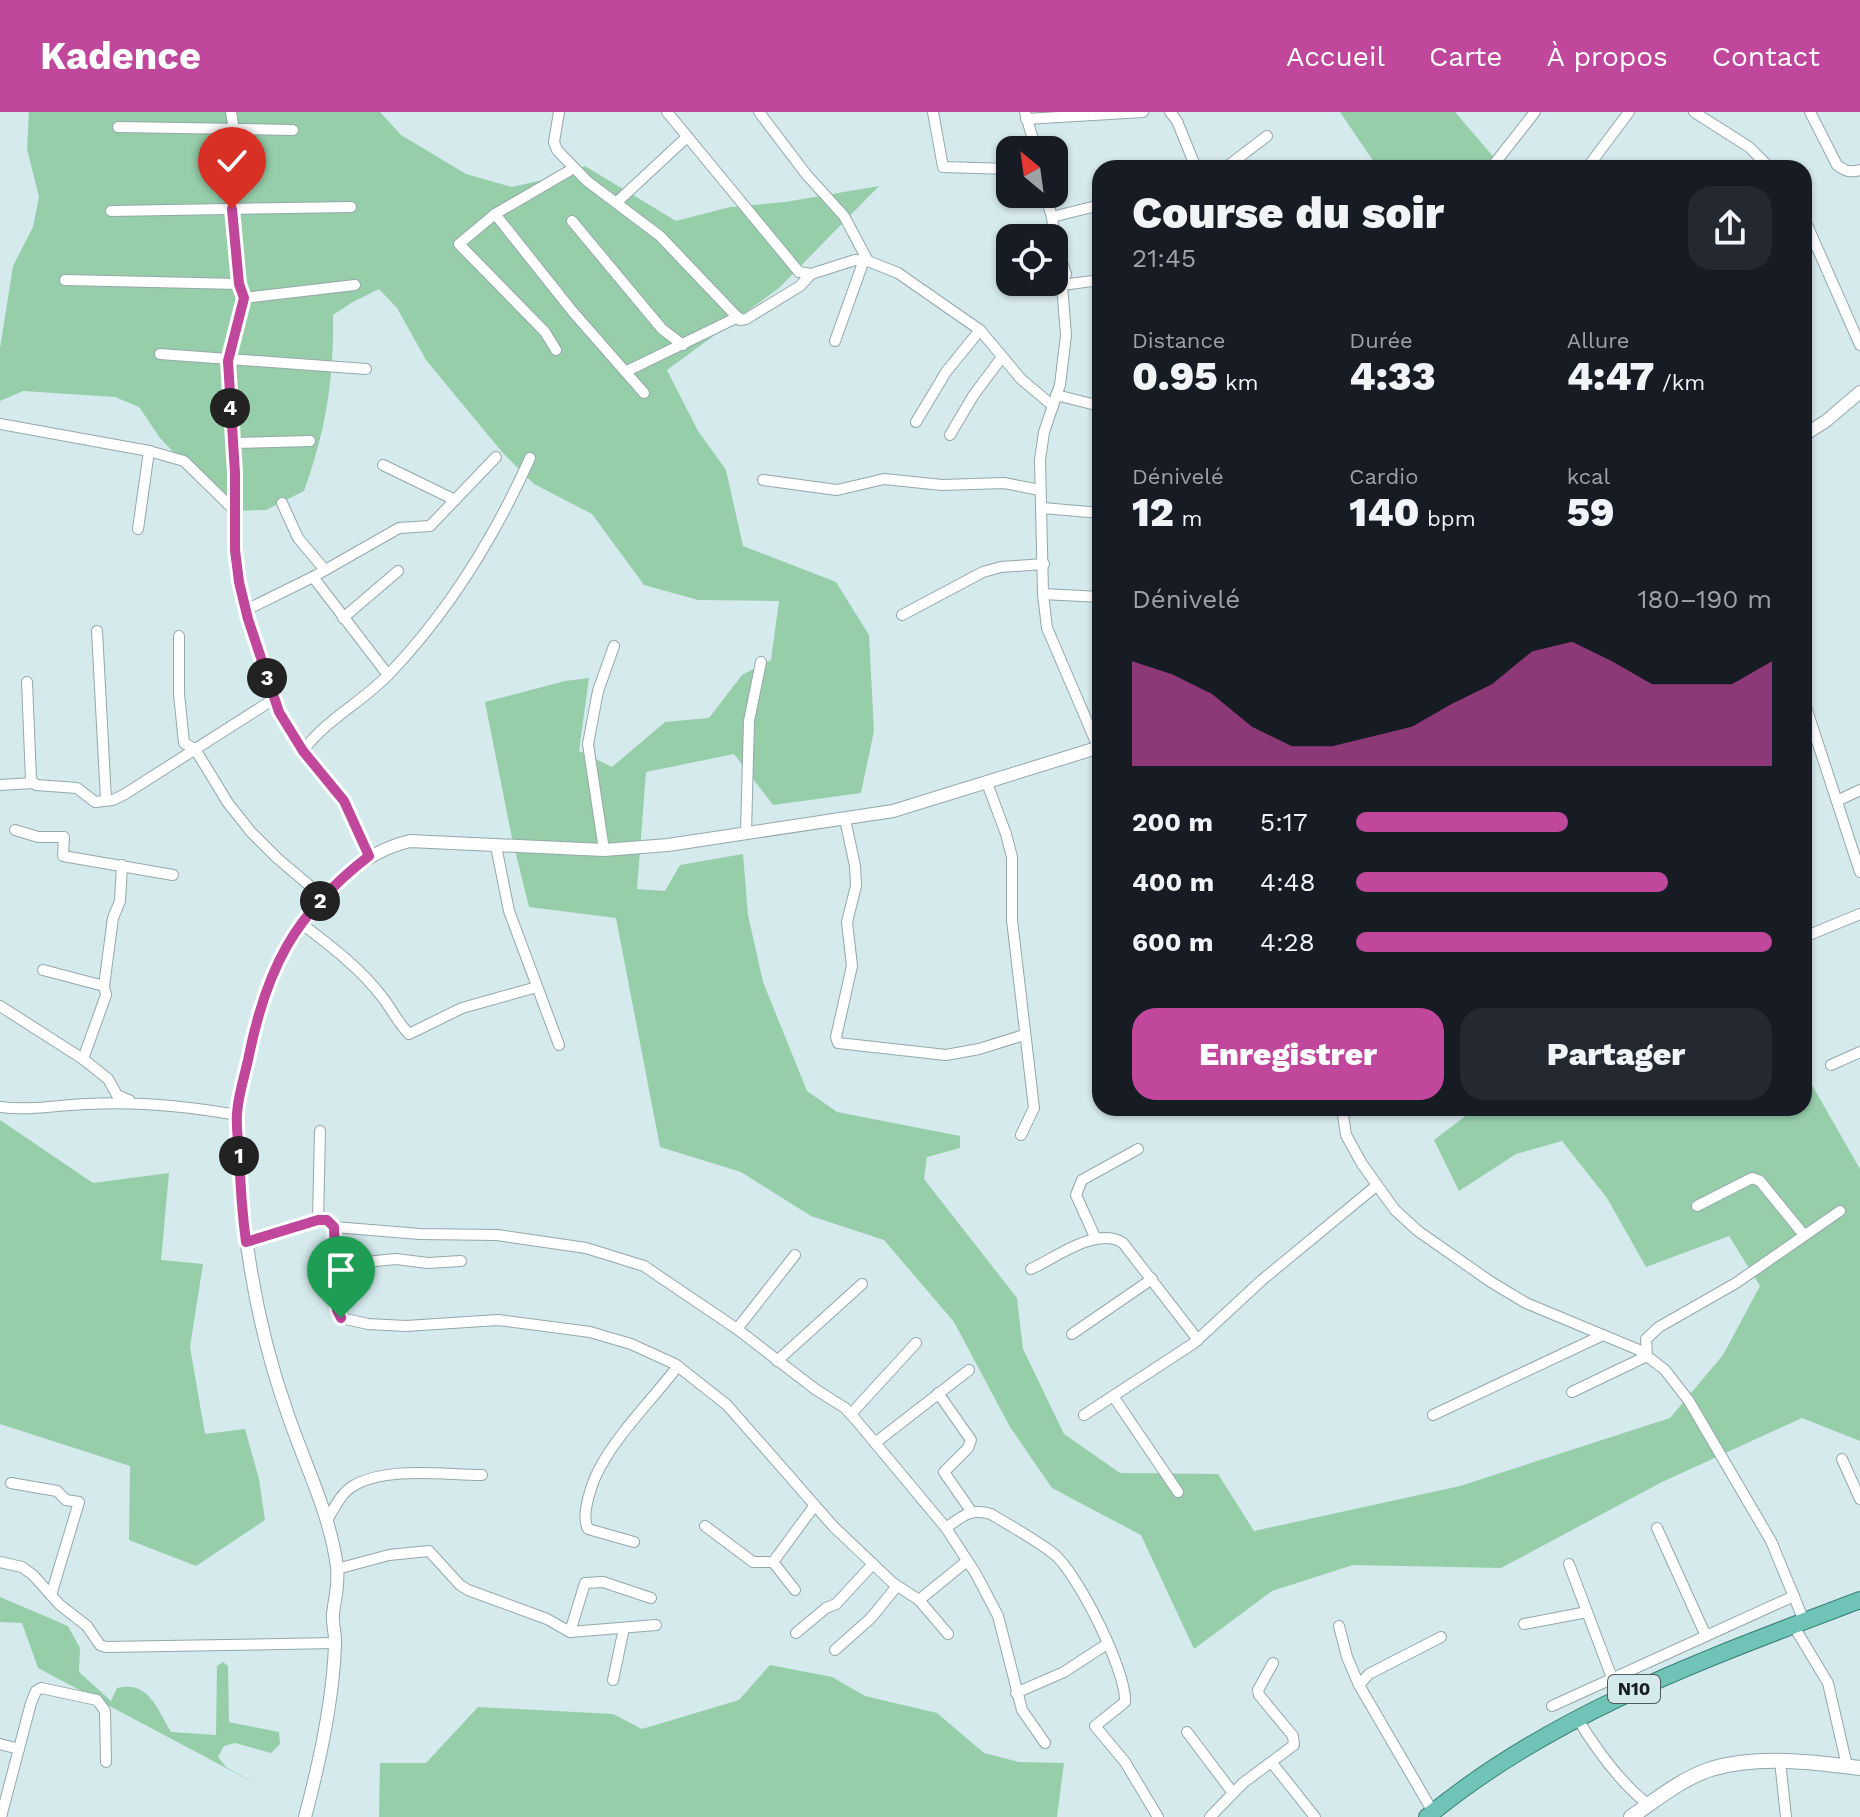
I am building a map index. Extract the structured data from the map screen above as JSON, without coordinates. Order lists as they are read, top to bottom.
{
  "streets": {
    "highway": ["N10"]
  },
  "north": "top left",
  "page": {
    "header": "Kadence",
    "nav": [
      "Accueil",
      "Carte",
      "À propos",
      "Contact"
    ],
    "heading": ["Course du soir", "21:45"],
    "stats": [
      ["Distance", "0.95 km"],
      ["Durée", "4:33"],
      ["Allure", "4:47 /km"],
      ["Dénivelé", "12 m"],
      ["Cardio", "140 bpm"],
      ["kcal", "59"]
    ],
    "pins": [
      "4",
      "3",
      "2",
      "1"
    ],
    "chart": ["Dénivelé", "180–190 m"],
    "list": [
      {
        "name": "200 m",
        "note": "5:17"
      },
      {
        "name": "400 m",
        "note": "4:48"
      },
      {
        "name": "600 m",
        "note": "4:28"
      }
    ],
    "buttons": ["Enregistrer", "Partager"]
  }
}
